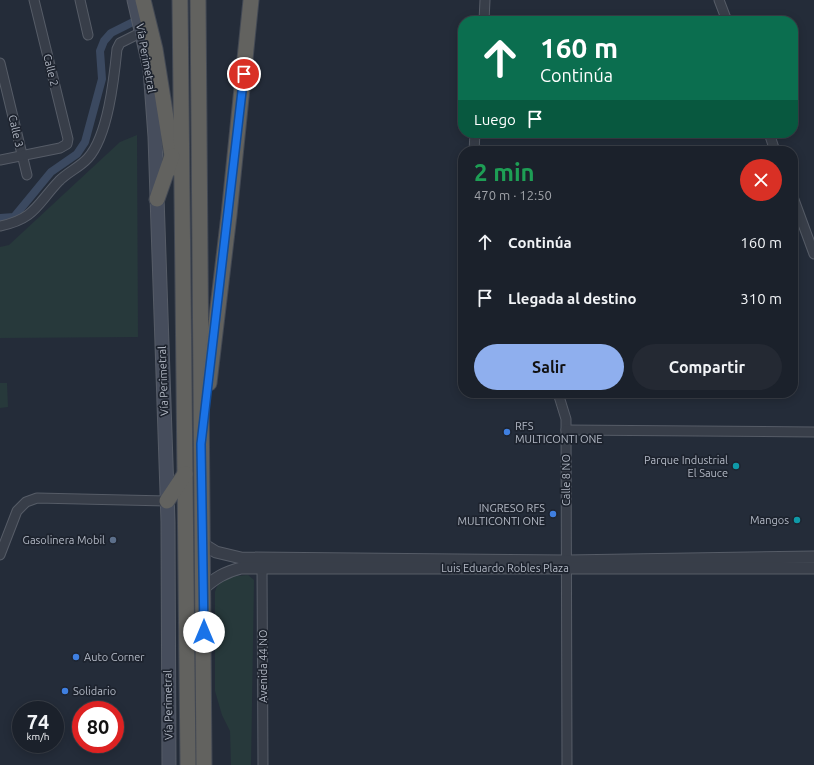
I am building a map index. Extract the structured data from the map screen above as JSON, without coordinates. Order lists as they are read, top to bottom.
{
  "streets": {
    "highway": ["Vía Perimetral"],
    "street": [
      "Calle 2",
      "Calle 3",
      "Calle 8 NO",
      "Luis Eduardo Robles Plaza",
      "Avenida 44 NO"
    ]
  },
  "crossings": [
    ["Calle 2", "Calle 3"],
    ["Calle 8 NO", "Luis Eduardo Robles Plaza"],
    ["Luis Eduardo Robles Plaza", "Avenida 44 NO"]
  ],
  "places": [
    "RFS MULTICONTI ONE",
    "Parque Industrial El Sauce",
    "INGRESO RFS MULTICONTI ONE",
    "Mangos",
    "Gasolinera Mobil",
    "Auto Corner",
    "Solidario"
  ],
  "page": {
    "turn": ["160 m", "Continúa"],
    "then": "Luego",
    "heading": ["2 min", "470 m · 12:50"],
    "list": [
      {
        "name": "Continúa",
        "value": "160 m"
      },
      {
        "name": "Llegada al destino",
        "value": "310 m"
      }
    ],
    "buttons": ["Salir", "Compartir"],
    "speed": "74 km/h",
    "limit": "80"
  }
}
